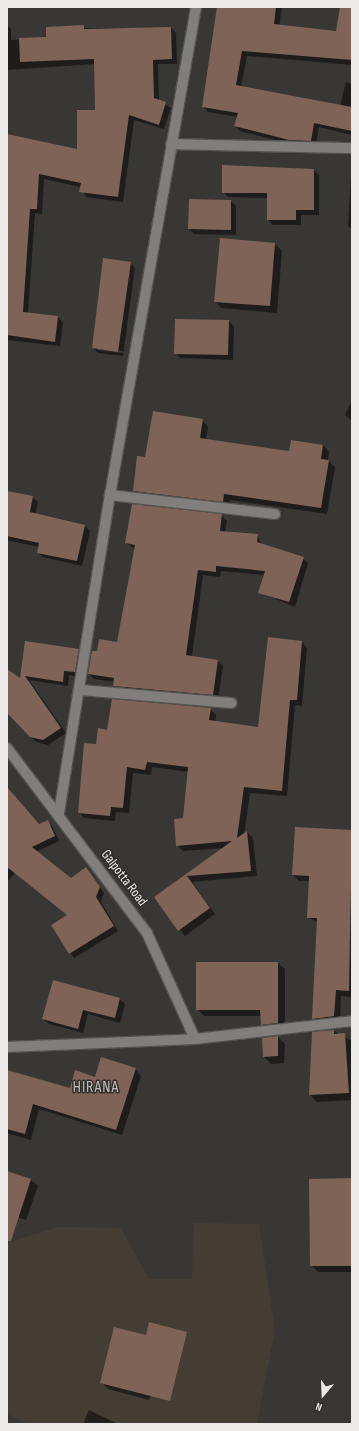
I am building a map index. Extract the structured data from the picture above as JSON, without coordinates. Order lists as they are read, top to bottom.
{
  "streets": {
    "street": ["Galpotta Road"]
  },
  "districts": ["HIRANA"],
  "north": "bottom"
}
